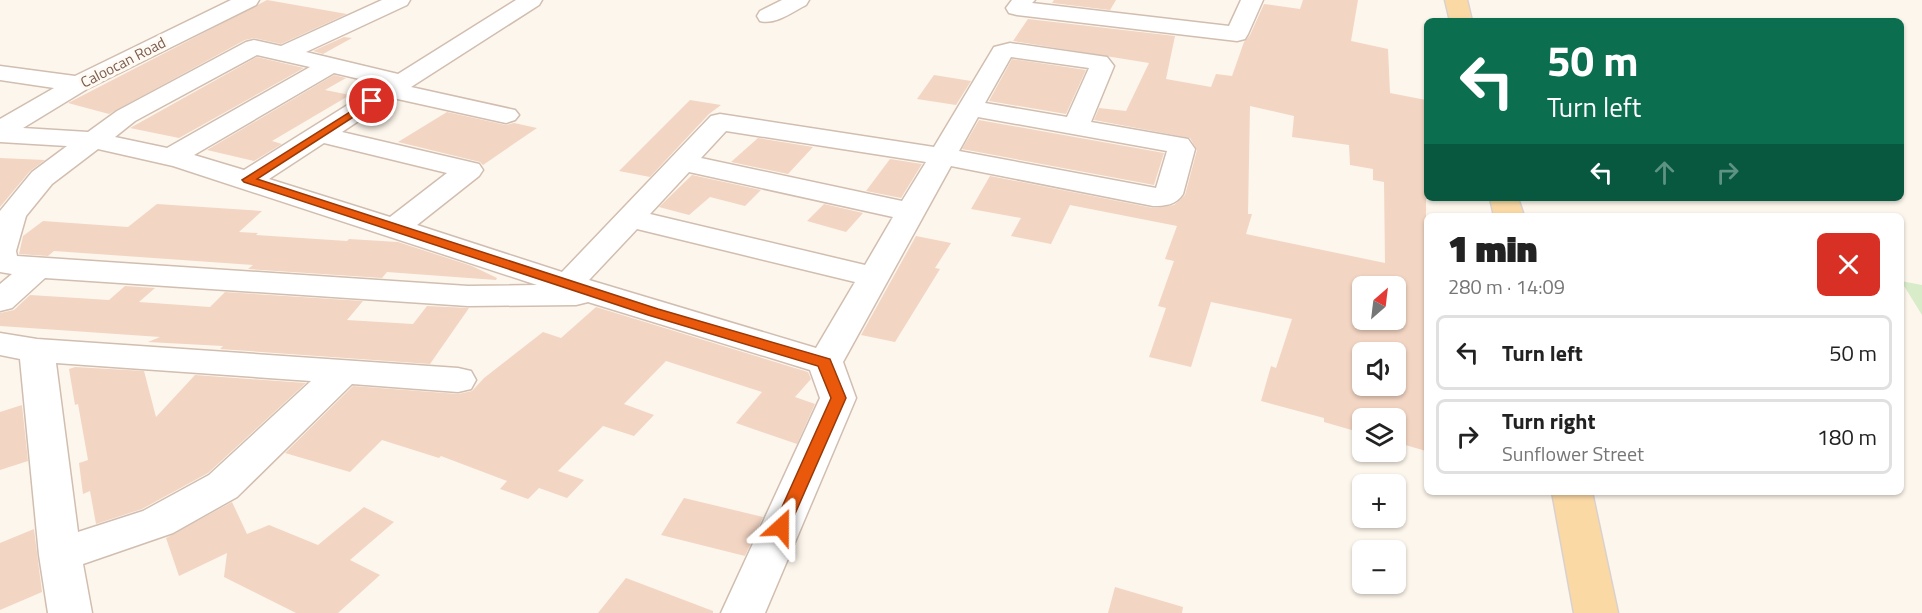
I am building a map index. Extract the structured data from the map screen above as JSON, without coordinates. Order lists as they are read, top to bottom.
{
  "streets": {
    "street": ["Caloocan Road"]
  },
  "north": "top right",
  "page": {
    "turn": ["50 m", "Turn left"],
    "heading": ["1 min", "280 m · 14:09"],
    "map_buttons": ["+", "−"],
    "list": [
      {
        "name": "Turn left",
        "value": "50 m"
      },
      {
        "name": "Turn right",
        "note": "Sunflower Street",
        "value": "180 m"
      }
    ]
  }
}
